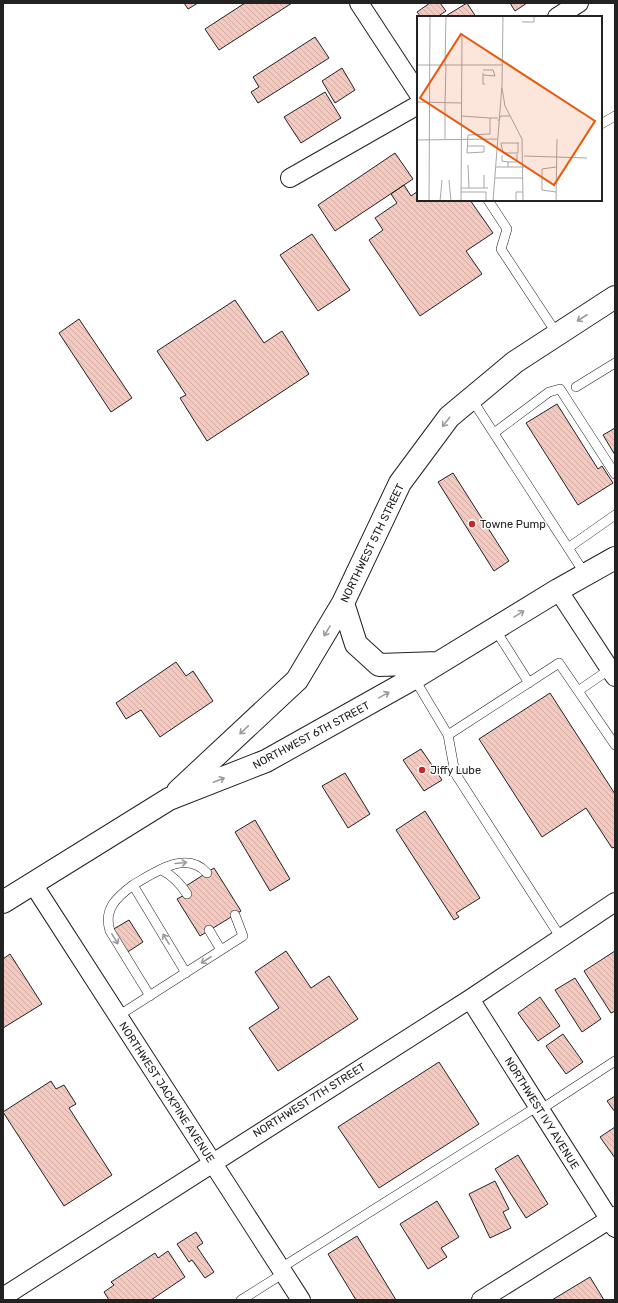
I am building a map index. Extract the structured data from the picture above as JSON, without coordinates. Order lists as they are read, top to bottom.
{
  "streets": {
    "main road": ["NORTHWEST 5TH STREET", "NORTHWEST 6TH STREET"],
    "street": ["NORTHWEST JACKPINE AVENUE", "NORTHWEST 7TH STREET", "NORTHWEST IVY AVENUE"]
  },
  "crossings": [
    ["NORTHWEST 5TH STREET", "NORTHWEST 6TH STREET"],
    ["NORTHWEST 6TH STREET", "NORTHWEST JACKPINE AVENUE"],
    ["NORTHWEST JACKPINE AVENUE", "NORTHWEST 7TH STREET"],
    ["NORTHWEST 7TH STREET", "NORTHWEST IVY AVENUE"]
  ],
  "one_way": ["NORTHWEST 5TH STREET", "NORTHWEST 6TH STREET"],
  "places": ["Towne Pump", "Jiffy Lube"]
}
